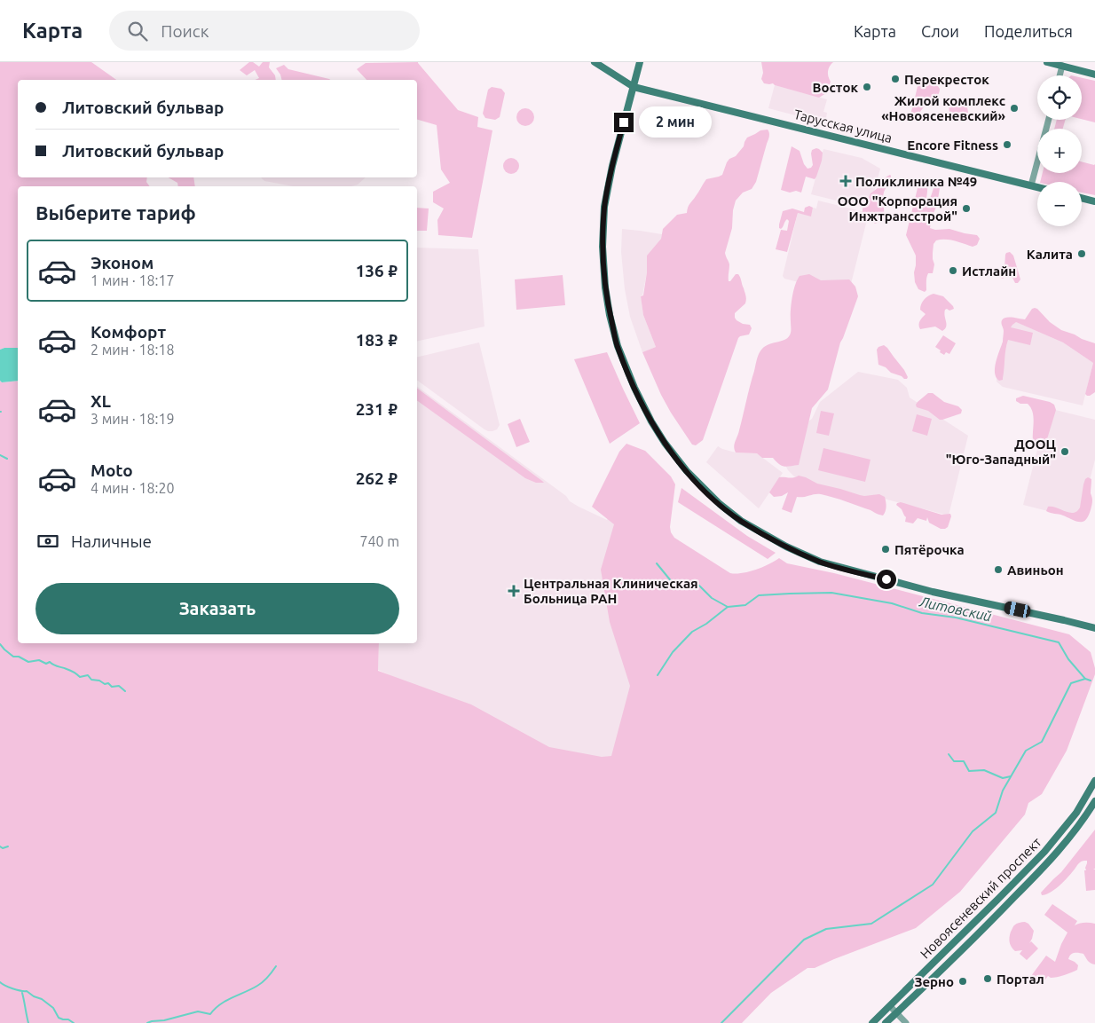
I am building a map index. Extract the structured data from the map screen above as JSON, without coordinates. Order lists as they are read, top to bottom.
{
  "streets": {
    "main road": ["Тарусская улица", "Новоясеневский проспект"]
  },
  "water": ["Литовский"],
  "places": {
    "other": [
      "Перекресток",
      "Восток",
      "Жилой комплекс «Новоясеневский»",
      "Encore Fitness",
      "ООО \"Корпорация Инжтрансстрой\"",
      "Калита",
      "Истлайн",
      "ДООЦ \"Юго-Западный\"",
      "Пятёрочка",
      "Авиньон",
      "Портал",
      "Зерно"
    ],
    "health": ["Поликлиника №49", "Центральная Клиническая Больница РАН"]
  },
  "page": {
    "header": "Карта",
    "search": "Поиск",
    "nav": ["Карта", "Слои", "Поделиться"],
    "map_buttons": ["+", "−"],
    "banner": ["Литовский бульвар", "Литовский бульвар"],
    "bubble": "2 мин",
    "heading": "Выберите тариф",
    "list": [
      {
        "name": "Эконом",
        "note": "1 мин · 18:17",
        "value": "136 ₽"
      },
      {
        "name": "Комфорт",
        "note": "2 мин · 18:18",
        "value": "183 ₽"
      },
      {
        "name": "XL",
        "note": "3 мин · 18:19",
        "value": "231 ₽"
      },
      {
        "name": "Moto",
        "note": "4 мин · 18:20",
        "value": "262 ₽"
      }
    ],
    "pay": ["Наличные", "740 m"],
    "buttons": "Заказать"
  }
}
